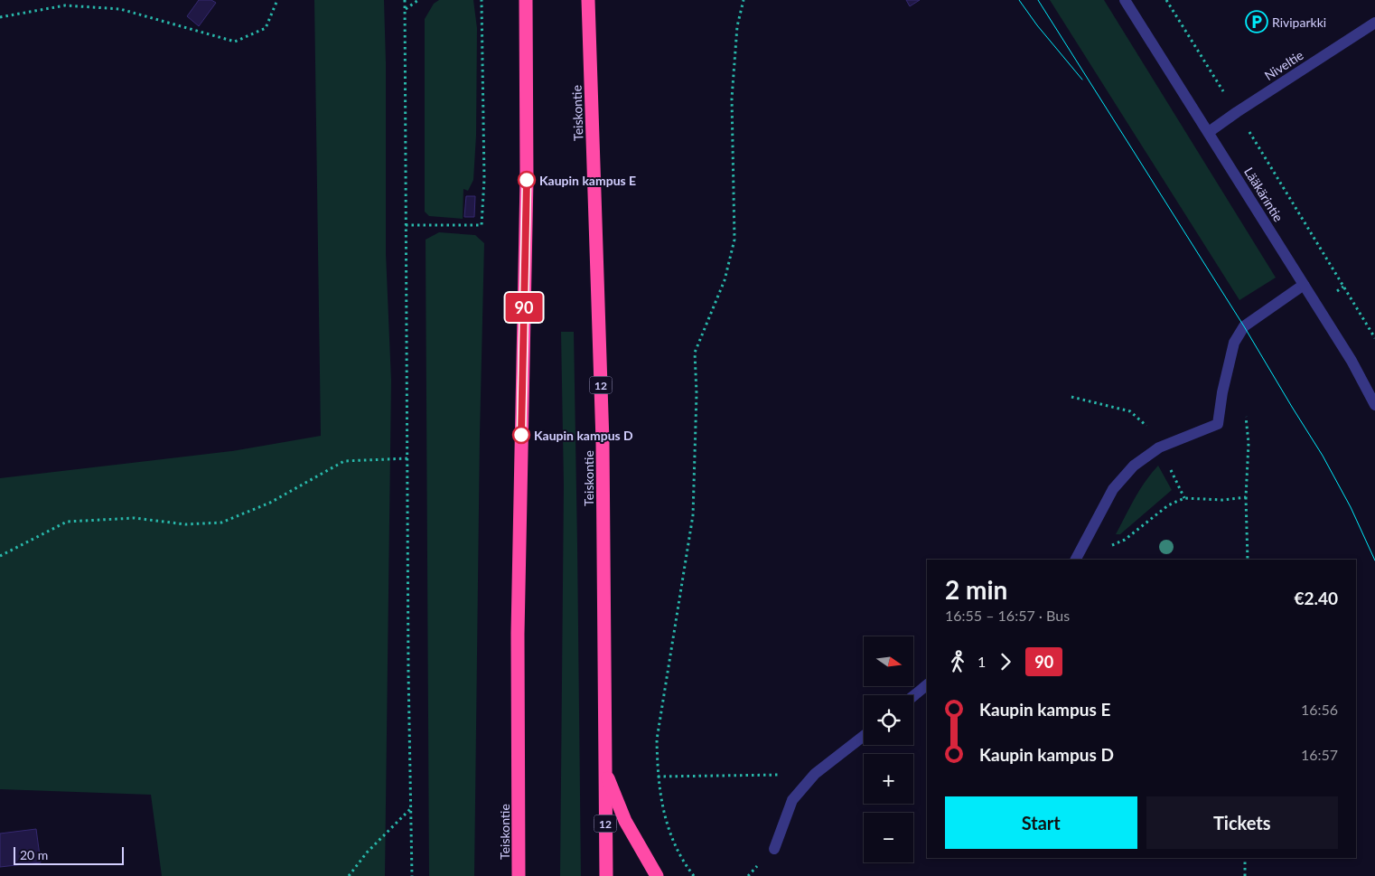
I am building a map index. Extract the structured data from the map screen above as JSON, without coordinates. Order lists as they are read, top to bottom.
{
  "streets": {
    "highway": ["Teiskontie", "12"],
    "street": ["Niveltie", "Lääkärintie"]
  },
  "crossings": [
    ["Niveltie", "Lääkärintie"]
  ],
  "places": {
    "parking": ["Riviparkki"],
    "other": ["Kaupin kampus E", "Kaupin kampus D"]
  },
  "lines": ["bus line 90"],
  "scale_bar": "20 m",
  "north": "right",
  "page": {
    "on_map": "90",
    "heading": ["2 min", "16:55 – 16:57 · Bus", "€2.40"],
    "map_buttons": ["+", "−"],
    "legs": ["1", "90"],
    "list": [
      {
        "name": "Kaupin kampus E",
        "value": "16:56"
      },
      {
        "name": "Kaupin kampus D",
        "value": "16:57"
      }
    ],
    "buttons": ["Start", "Tickets"],
    "scale": "20 m"
  }
}
